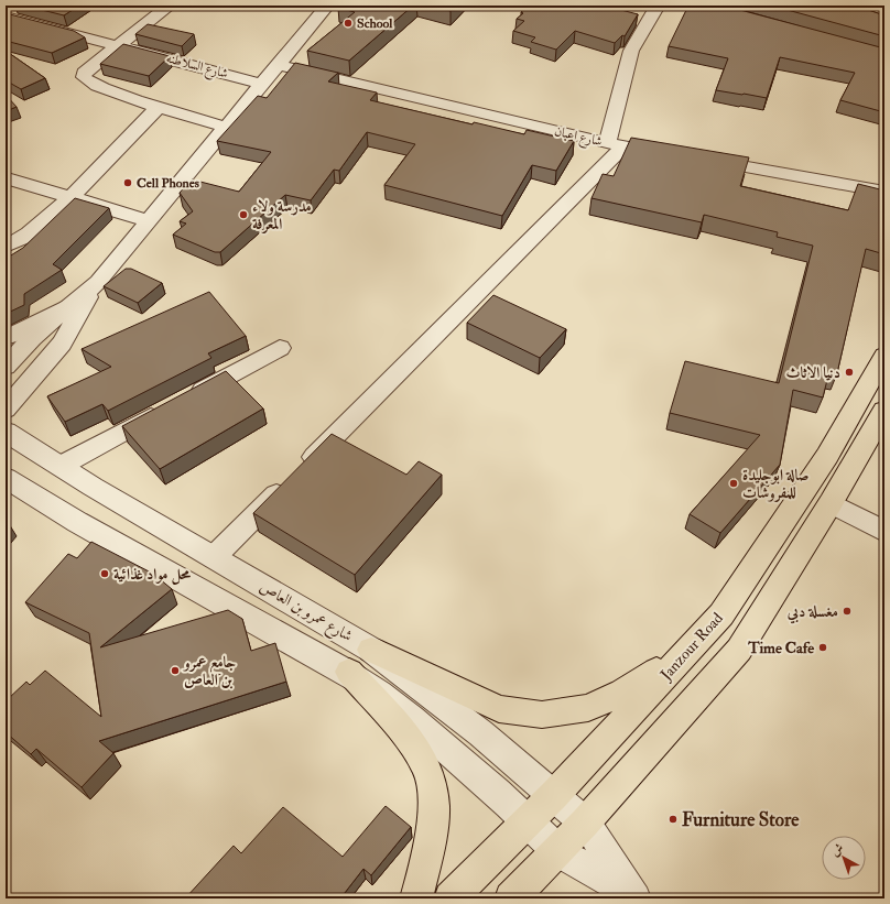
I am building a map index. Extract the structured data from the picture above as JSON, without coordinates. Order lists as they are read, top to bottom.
{
  "streets": {
    "main road": ["Janzour Road"],
    "street": ["شارع السلاطنه", "شارع اعبان", "شارع عمرو بن العاص"]
  },
  "crossings": [
    ["شارع عمرو بن العاص", "Janzour Road"]
  ],
  "places": [
    "School",
    "Cell Phones",
    "مدرسة ولاء المعرفة",
    "دنيا الاثاث",
    "صالة ابوجليدة للمفروشات",
    "محل مواد غذائية",
    "مغسلة دبي",
    "Time Cafe",
    "جامع عمرو بن العاص",
    "Furniture Store"
  ],
  "north": "top left"
}
